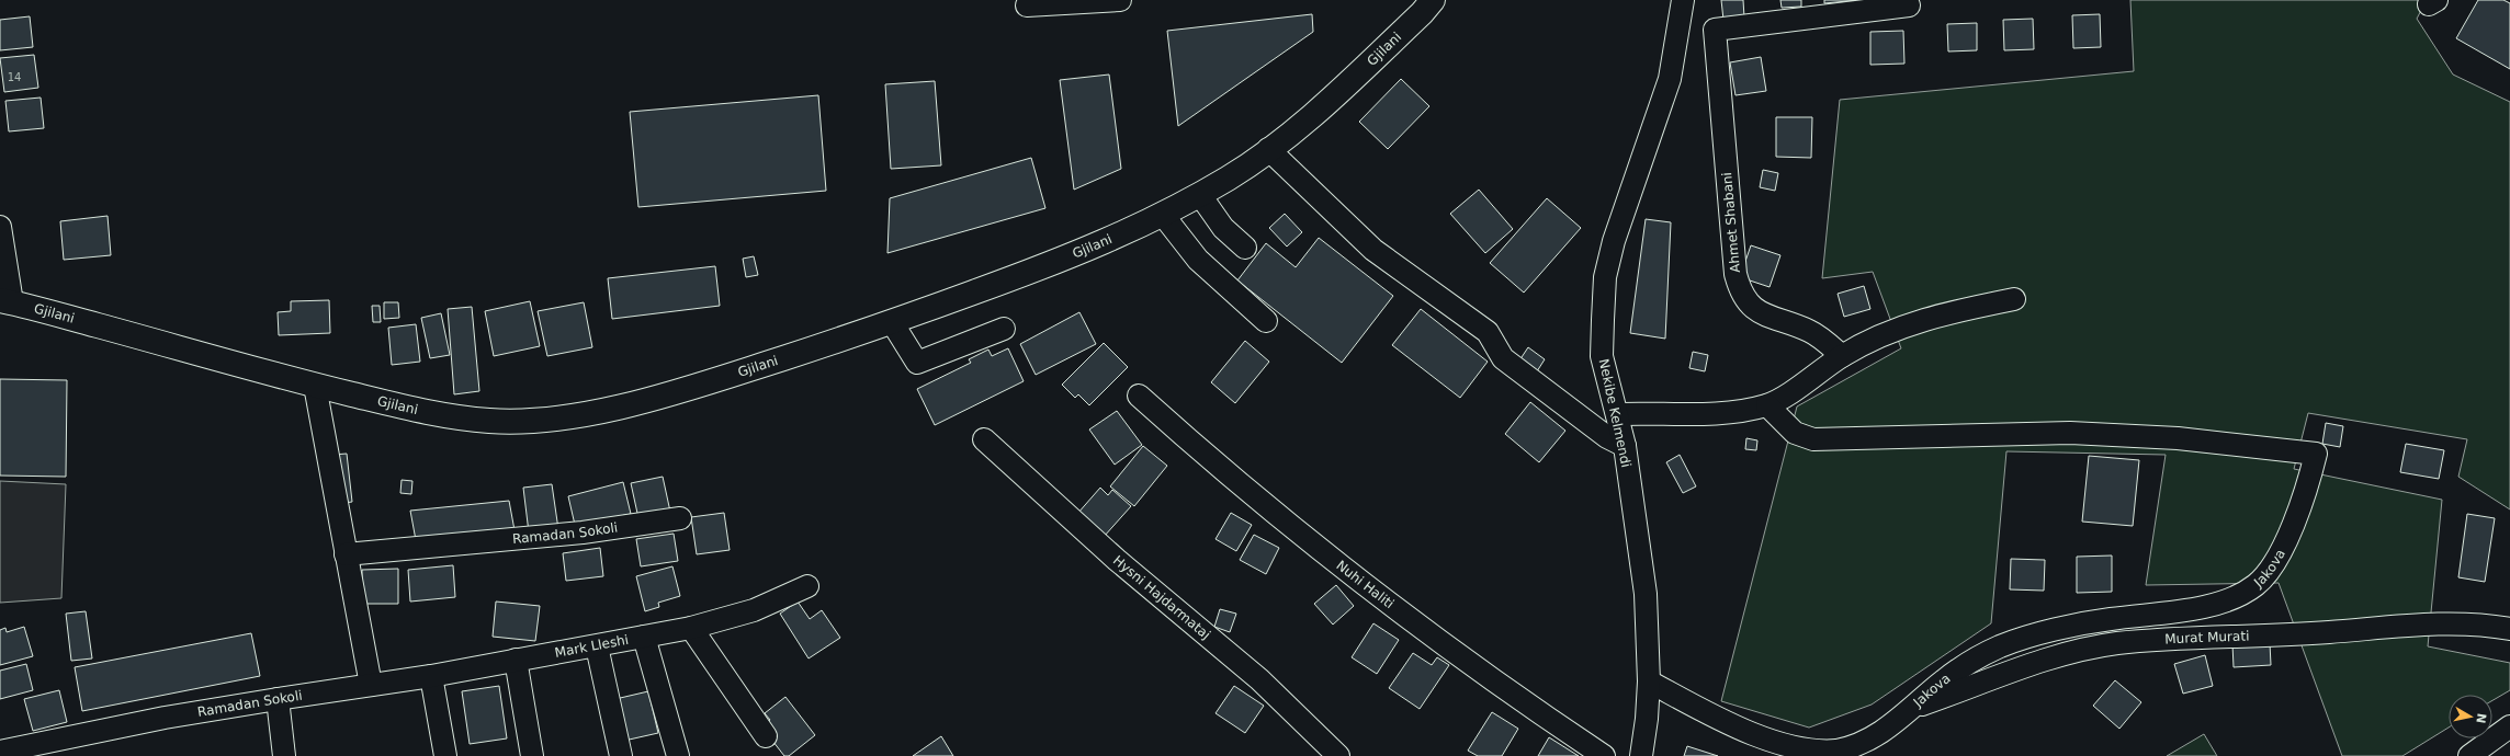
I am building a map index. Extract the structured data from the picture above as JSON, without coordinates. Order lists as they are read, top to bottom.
{
  "streets": {
    "main road": ["Gjilani"],
    "street": [
      "Ahmet Shabani",
      "Nekibe Kelmendi",
      "Ramadan Sokoli",
      "Jakova",
      "Nuhi Haliti",
      "Hysni Hajdarmataj",
      "Murat Murati",
      "Mark Lleshi"
    ]
  },
  "crossings": [
    ["Nekibe Kelmendi", "Jakova"],
    ["Ramadan Sokoli", "Mark Lleshi"],
    ["Jakova", "Murat Murati"]
  ],
  "house_numbers": ["14"],
  "north": "right"
}
